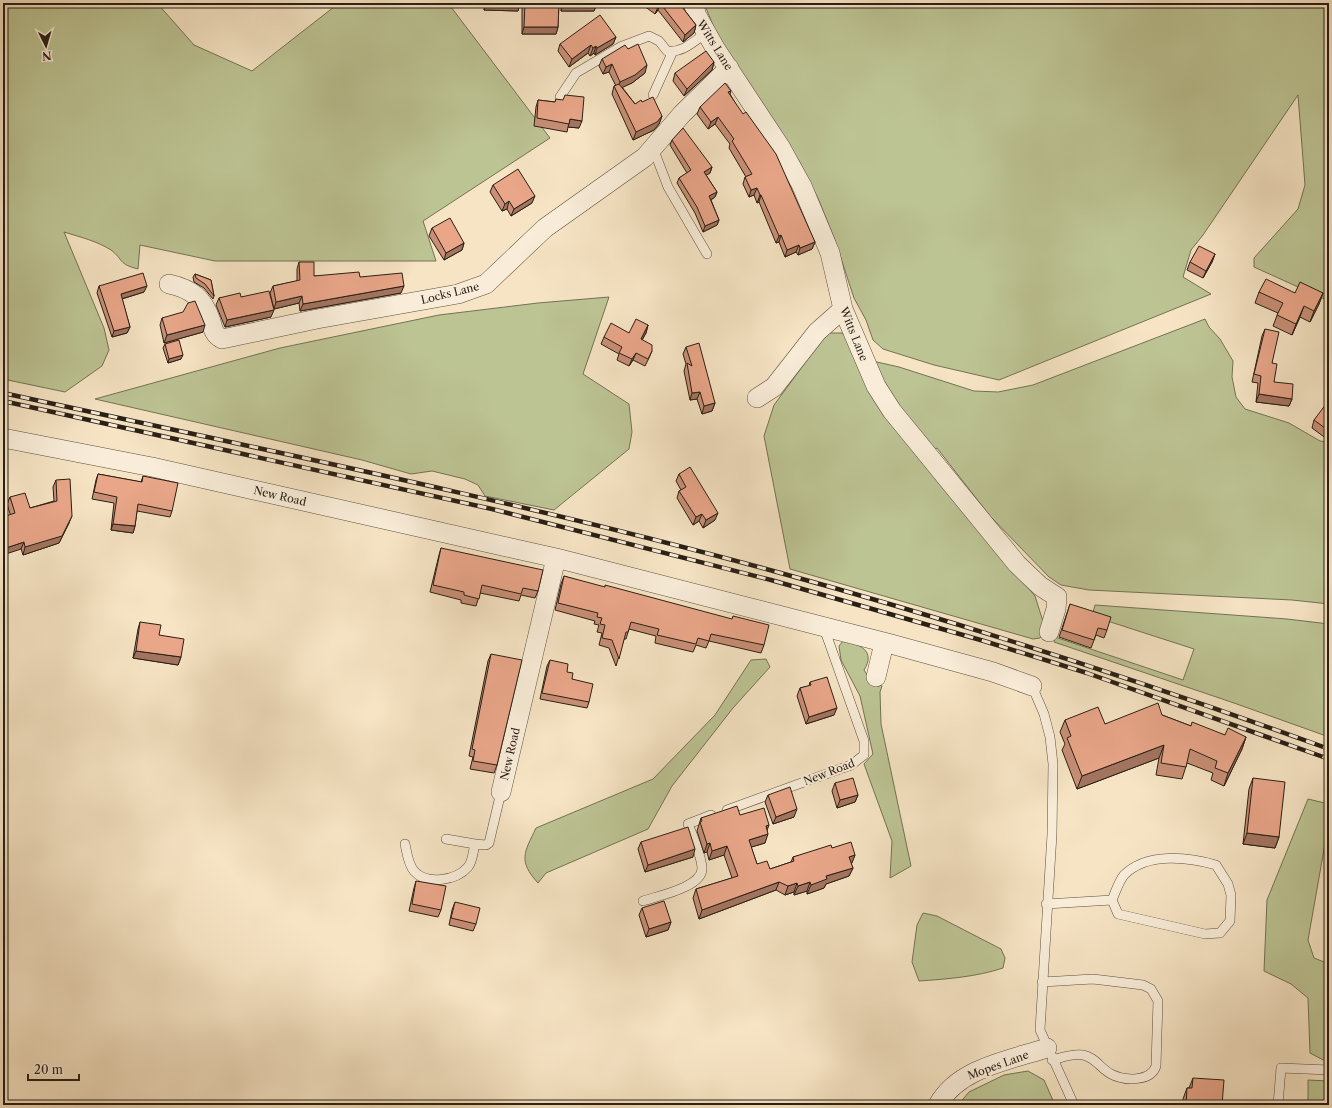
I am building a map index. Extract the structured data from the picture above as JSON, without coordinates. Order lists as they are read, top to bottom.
{
  "streets": {
    "street": [
      "Witts Lane",
      "Locks Lane",
      "New Road",
      "Mopes Lane"
    ]
  },
  "crossings": [
    ["Witts Lane", "Locks Lane"]
  ],
  "scale_bar": "20 m",
  "north": "bottom"
}
